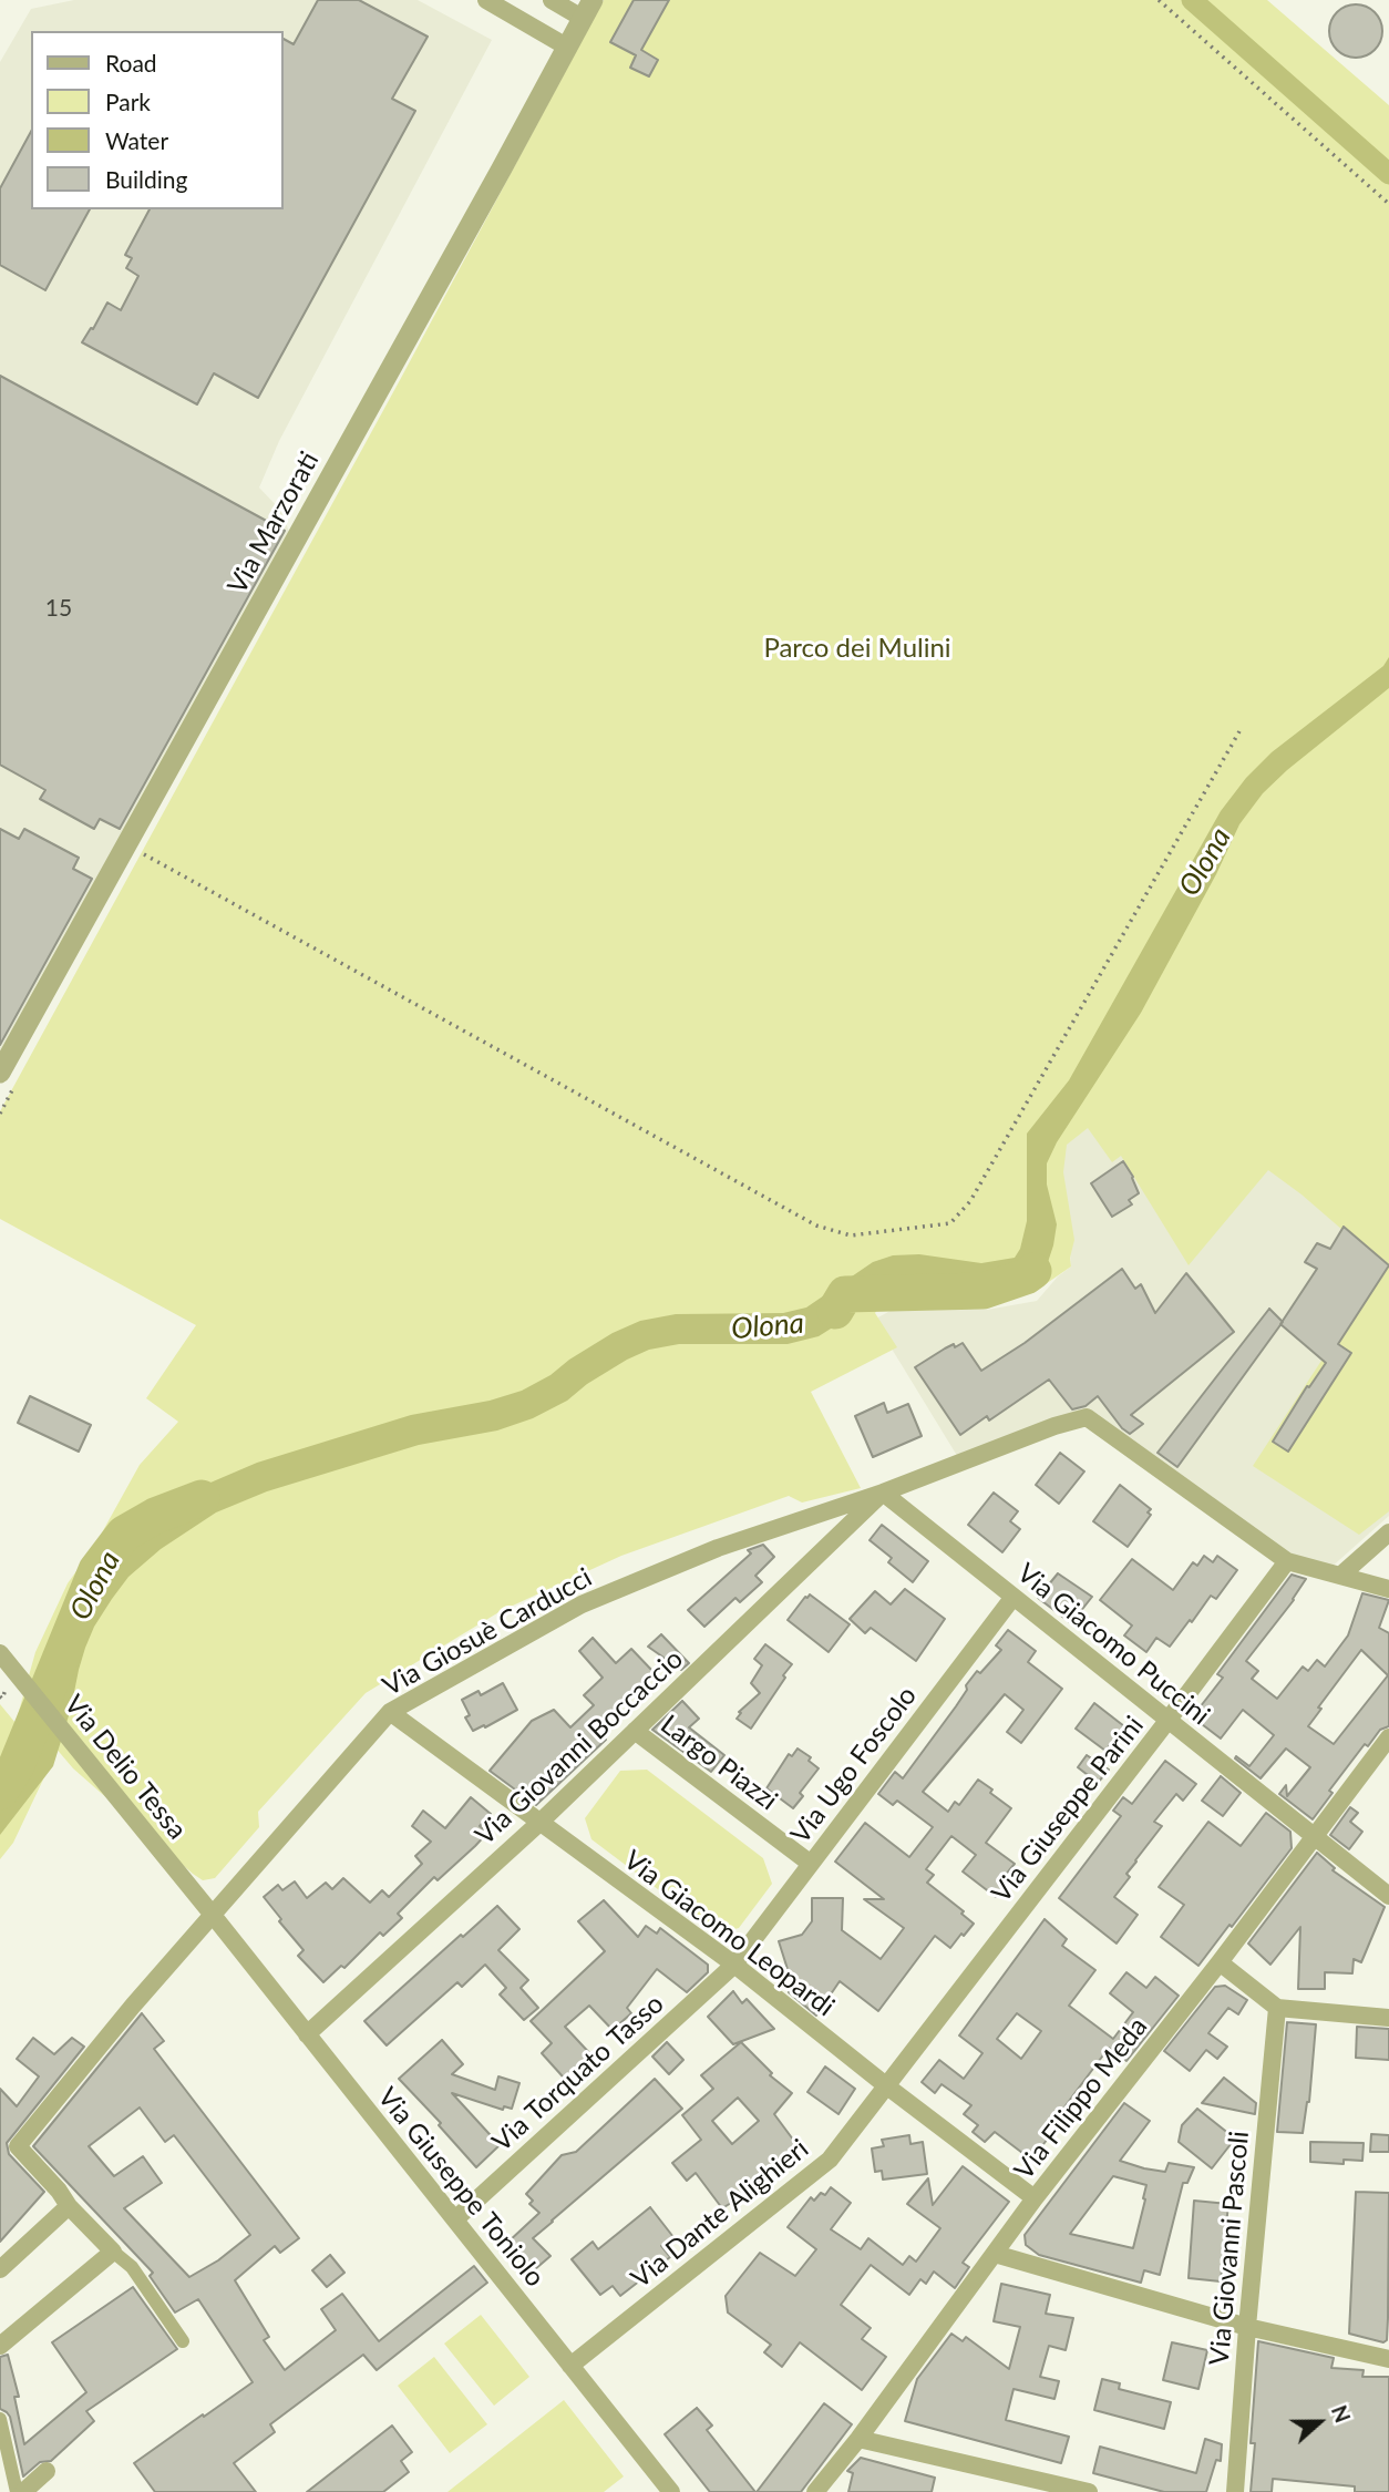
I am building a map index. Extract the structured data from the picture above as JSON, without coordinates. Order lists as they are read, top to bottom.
{
  "streets": {
    "street": [
      "Via Marzorati",
      "Via Giosuè Carducci",
      "Via Giacomo Puccini",
      "Via Giovanni Boccaccio",
      "Largo Piazzi",
      "Via Ugo Foscolo",
      "Via Delio Tessa",
      "Via Giuseppe Parini",
      "Via Giacomo Leopardi",
      "Via Torquato Tasso",
      "Via Filippo Meda",
      "Via Giuseppe Toniolo",
      "Via Dante Alighieri",
      "Via Giovanni Pascoli"
    ]
  },
  "crossings": [
    ["Via Giosuè Carducci", "Via Giacomo Puccini"],
    ["Via Giosuè Carducci", "Via Giovanni Boccaccio"],
    ["Via Giosuè Carducci", "Via Delio Tessa"],
    ["Via Giosuè Carducci", "Via Giuseppe Parini"],
    ["Via Giosuè Carducci", "Via Giacomo Leopardi"],
    ["Via Giosuè Carducci", "Via Giuseppe Toniolo"],
    ["Via Giacomo Puccini", "Via Giovanni Boccaccio"],
    ["Via Giacomo Puccini", "Via Ugo Foscolo"],
    ["Via Giacomo Puccini", "Via Giuseppe Parini"],
    ["Via Giacomo Puccini", "Via Filippo Meda"],
    ["Via Giovanni Boccaccio", "Largo Piazzi"],
    ["Via Giovanni Boccaccio", "Via Giacomo Leopardi"],
    ["Via Giovanni Boccaccio", "Via Giuseppe Toniolo"],
    ["Largo Piazzi", "Via Ugo Foscolo"],
    ["Via Ugo Foscolo", "Via Giacomo Leopardi"],
    ["Via Ugo Foscolo", "Via Torquato Tasso"],
    ["Via Delio Tessa", "Via Giuseppe Toniolo"],
    ["Via Giuseppe Parini", "Via Giacomo Leopardi"],
    ["Via Giuseppe Parini", "Via Dante Alighieri"],
    ["Via Giacomo Leopardi", "Via Torquato Tasso"],
    ["Via Giacomo Leopardi", "Via Filippo Meda"],
    ["Via Giacomo Leopardi", "Via Dante Alighieri"],
    ["Via Torquato Tasso", "Via Giuseppe Toniolo"],
    ["Via Giuseppe Toniolo", "Via Dante Alighieri"]
  ],
  "water": ["Olona"],
  "parks": ["Parco dei Mulini"],
  "house_numbers": ["15"],
  "legend": [
    "Road",
    "Park",
    "Water",
    "Building"
  ],
  "north": "right"
}
